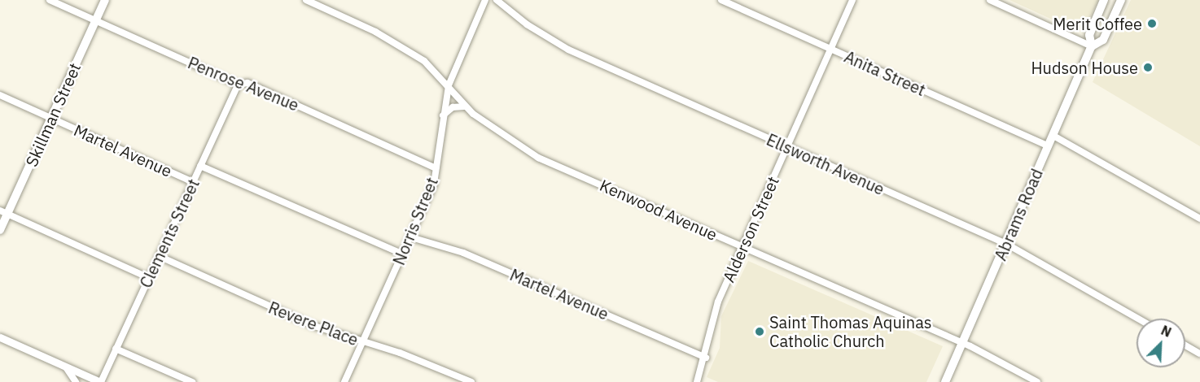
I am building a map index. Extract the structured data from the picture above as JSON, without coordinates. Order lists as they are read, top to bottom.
{
  "streets": {
    "main road": ["Skillman Street", "Abrams Road"],
    "street": [
      "Anita Street",
      "Penrose Avenue",
      "Martel Avenue",
      "Ellsworth Avenue",
      "Kenwood Avenue",
      "Norris Street",
      "Alderson Street",
      "Clements Street",
      "Revere Place"
    ]
  },
  "crossings": [
    ["Anita Street", "Abrams Road"],
    ["Anita Street", "Alderson Street"],
    ["Penrose Avenue", "Skillman Street"],
    ["Penrose Avenue", "Norris Street"],
    ["Penrose Avenue", "Clements Street"],
    ["Skillman Street", "Martel Avenue"],
    ["Martel Avenue", "Norris Street"],
    ["Martel Avenue", "Alderson Street"],
    ["Martel Avenue", "Clements Street"],
    ["Ellsworth Avenue", "Abrams Road"],
    ["Ellsworth Avenue", "Alderson Street"],
    ["Kenwood Avenue", "Abrams Road"],
    ["Kenwood Avenue", "Norris Street"],
    ["Kenwood Avenue", "Alderson Street"],
    ["Norris Street", "Revere Place"],
    ["Clements Street", "Revere Place"]
  ],
  "places": ["Merit Coffee", "Hudson House", "Saint Thomas Aquinas Catholic Church"],
  "north": "top right"
}
